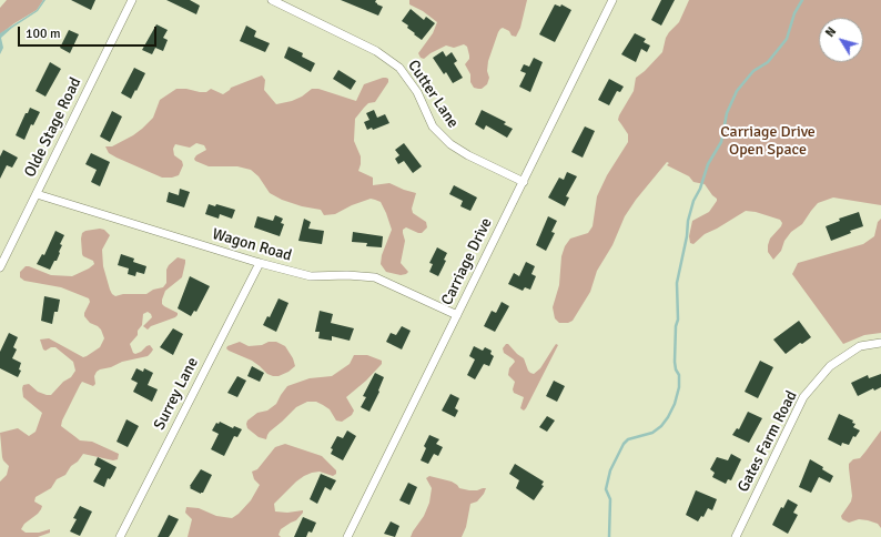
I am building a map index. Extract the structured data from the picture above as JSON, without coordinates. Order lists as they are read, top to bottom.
{
  "streets": {
    "street": [
      "Cutter Lane",
      "Olde Stage Road",
      "Wagon Road",
      "Carriage Drive",
      "Surrey Lane",
      "Gates Farm Road"
    ]
  },
  "crossings": [
    ["Cutter Lane", "Carriage Drive"],
    ["Olde Stage Road", "Wagon Road"],
    ["Wagon Road", "Carriage Drive"],
    ["Wagon Road", "Surrey Lane"]
  ],
  "parks": ["Carriage Drive Open Space"],
  "scale_bar": "100 m",
  "north": "top left"
}
